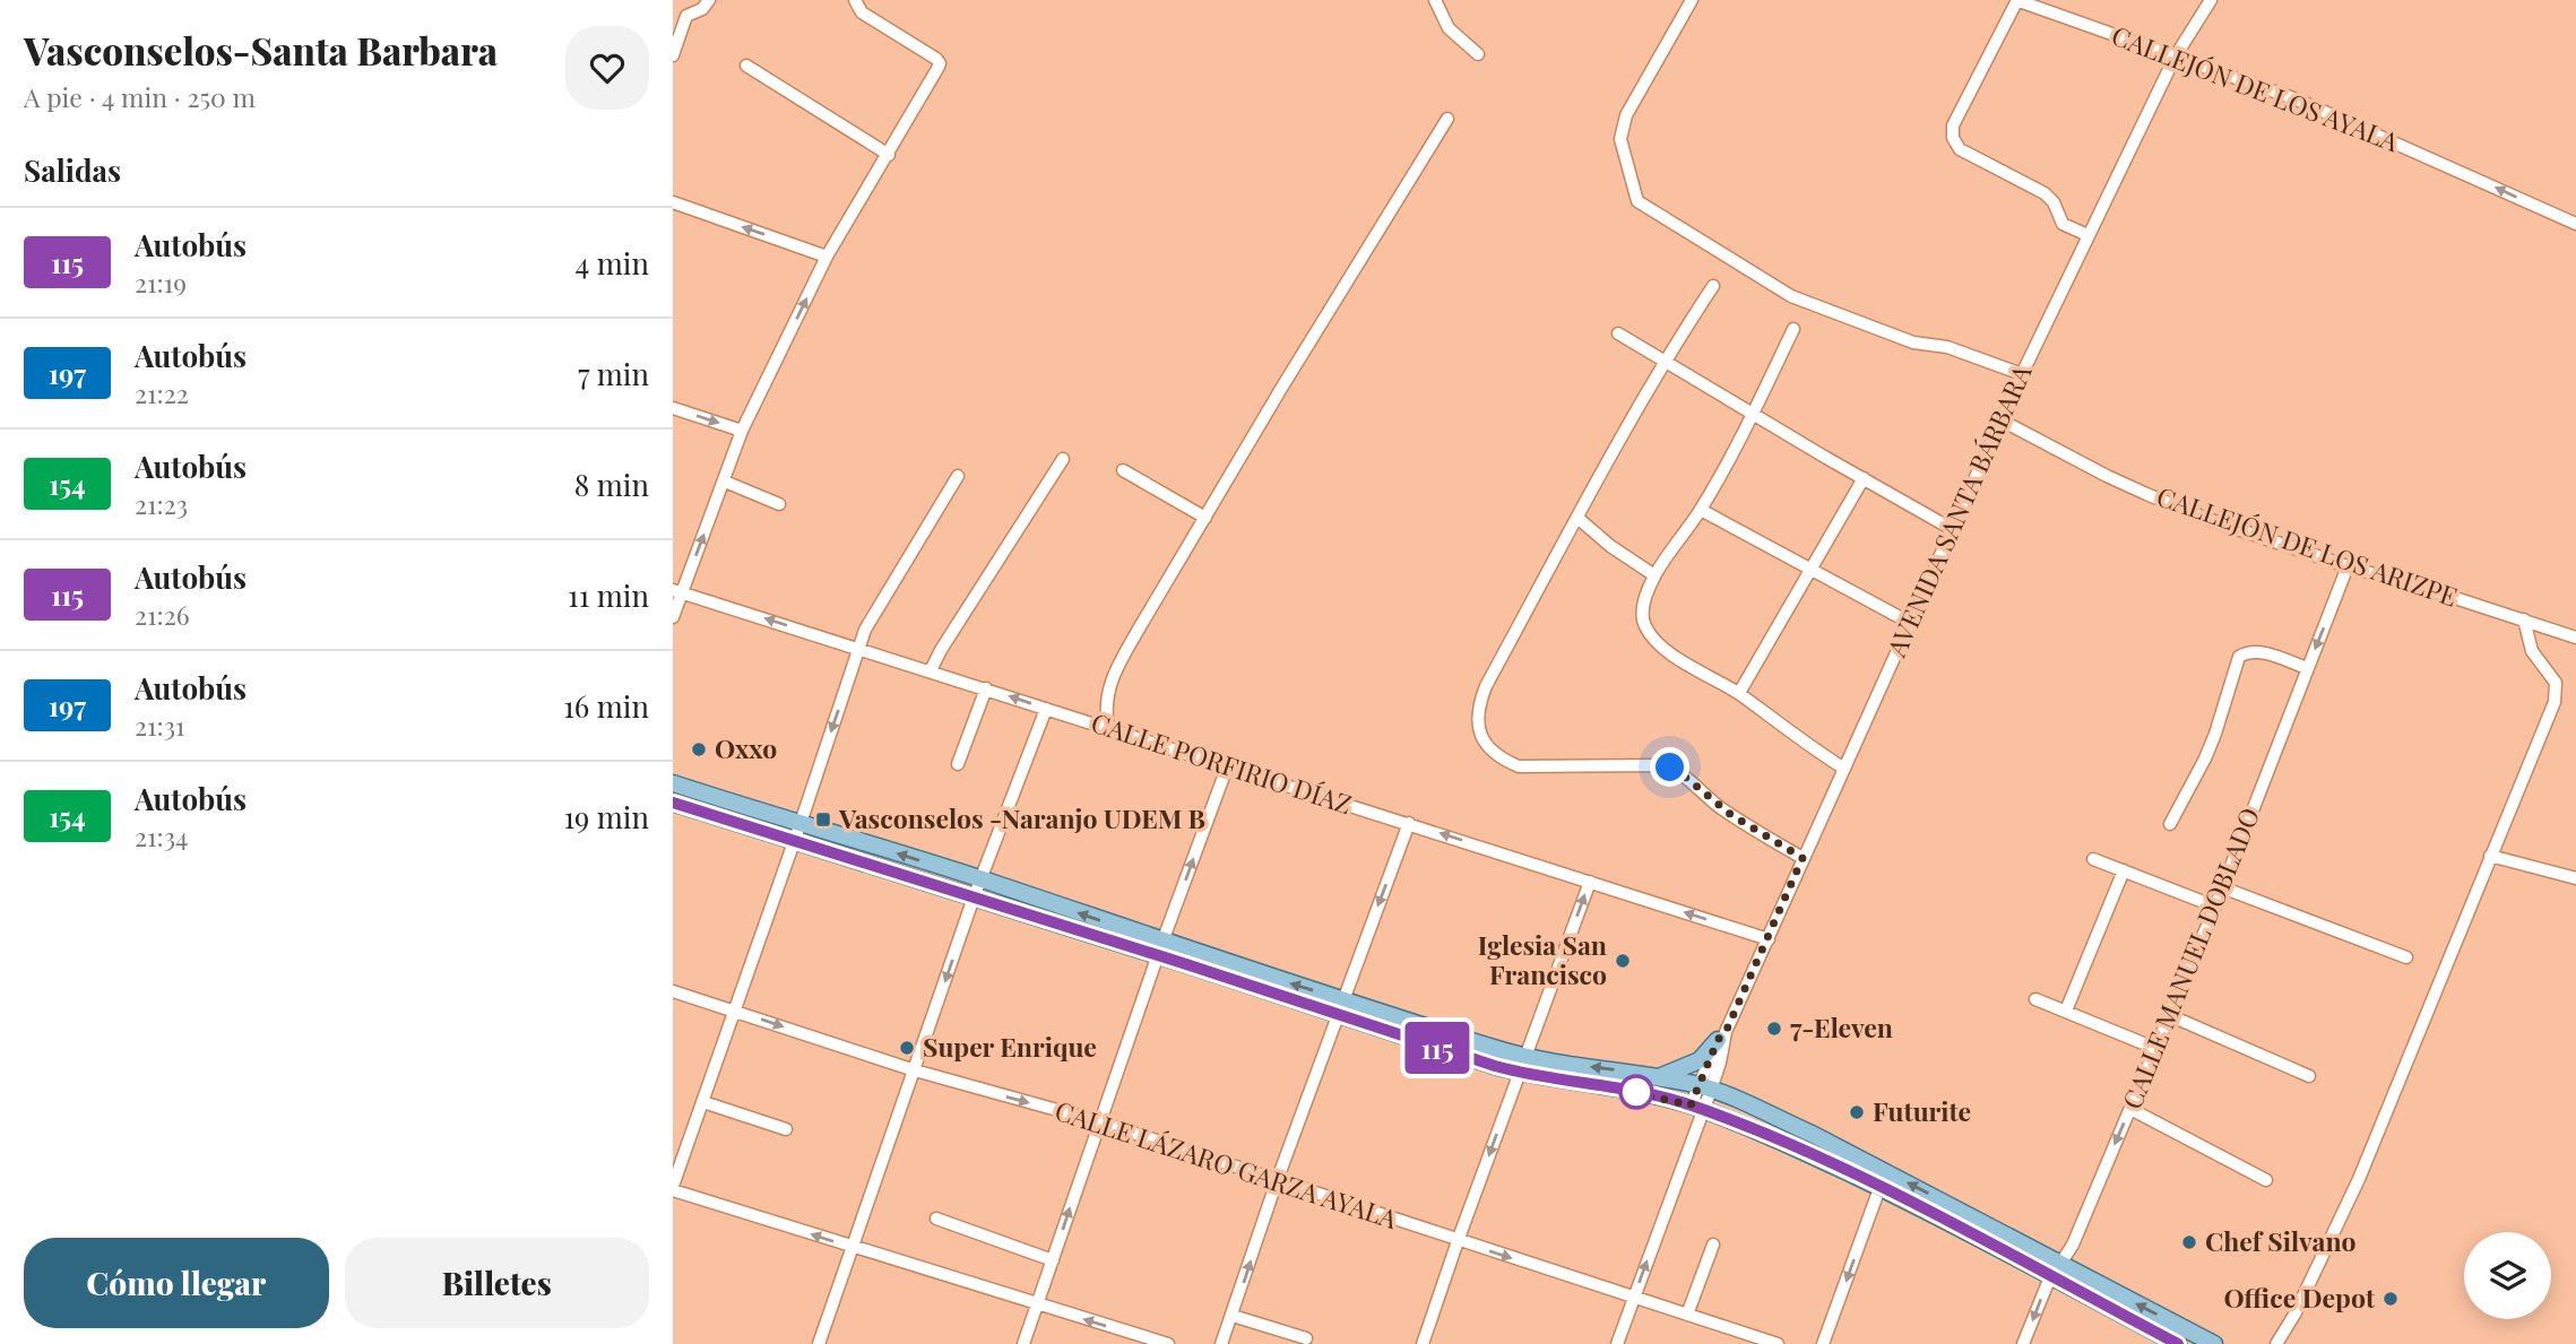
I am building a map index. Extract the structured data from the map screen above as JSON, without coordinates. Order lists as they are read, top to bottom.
{
  "streets": {
    "street": [
      "CALLEJÓN DE LOS AYALA",
      "AVENIDA SANTA BÁRBARA",
      "CALLEJÓN DE LOS ARIZPE",
      "CALLE PORFIRIO DÍAZ",
      "CALLE MANUEL DOBLADO",
      "CALLE LÁZARO GARZA AYALA"
    ]
  },
  "crossings": [
    ["CALLEJÓN DE LOS AYALA", "AVENIDA SANTA BÁRBARA"],
    ["AVENIDA SANTA BÁRBARA", "CALLEJÓN DE LOS ARIZPE"],
    ["AVENIDA SANTA BÁRBARA", "CALLE PORFIRIO DÍAZ"],
    ["AVENIDA SANTA BÁRBARA", "CALLE LÁZARO GARZA AYALA"],
    ["CALLEJÓN DE LOS ARIZPE", "CALLE MANUEL DOBLADO"]
  ],
  "one_way": [
    "CALLEJÓN DE LOS AYALA",
    "CALLE PORFIRIO DÍAZ",
    "CALLE MANUEL DOBLADO",
    "CALLE LÁZARO GARZA AYALA"
  ],
  "places": {
    "other": [
      "Oxxo",
      "Iglesia San Francisco",
      "7-Eleven",
      "Super Enrique",
      "Futurite",
      "Chef Silvano",
      "Office Depot"
    ],
    "transit": ["Vasconselos -Naranjo UDEM B"]
  },
  "lines": ["bus line 115"],
  "page": {
    "heading": [
      ["Vasconselos-Santa Barbara", "A pie · 4 min · 250 m"],
      "Salidas"
    ],
    "on_map": "115",
    "list": [
      {
        "mark": "115",
        "name": "Autobús",
        "note": "21:19",
        "value": "4 min"
      },
      {
        "mark": "197",
        "name": "Autobús",
        "note": "21:22",
        "value": "7 min"
      },
      {
        "mark": "154",
        "name": "Autobús",
        "note": "21:23",
        "value": "8 min"
      },
      {
        "mark": "115",
        "name": "Autobús",
        "note": "21:26",
        "value": "11 min"
      },
      {
        "mark": "197",
        "name": "Autobús",
        "note": "21:31",
        "value": "16 min"
      },
      {
        "mark": "154",
        "name": "Autobús",
        "note": "21:34",
        "value": "19 min"
      }
    ],
    "buttons": ["Cómo llegar", "Billetes"]
  }
}
